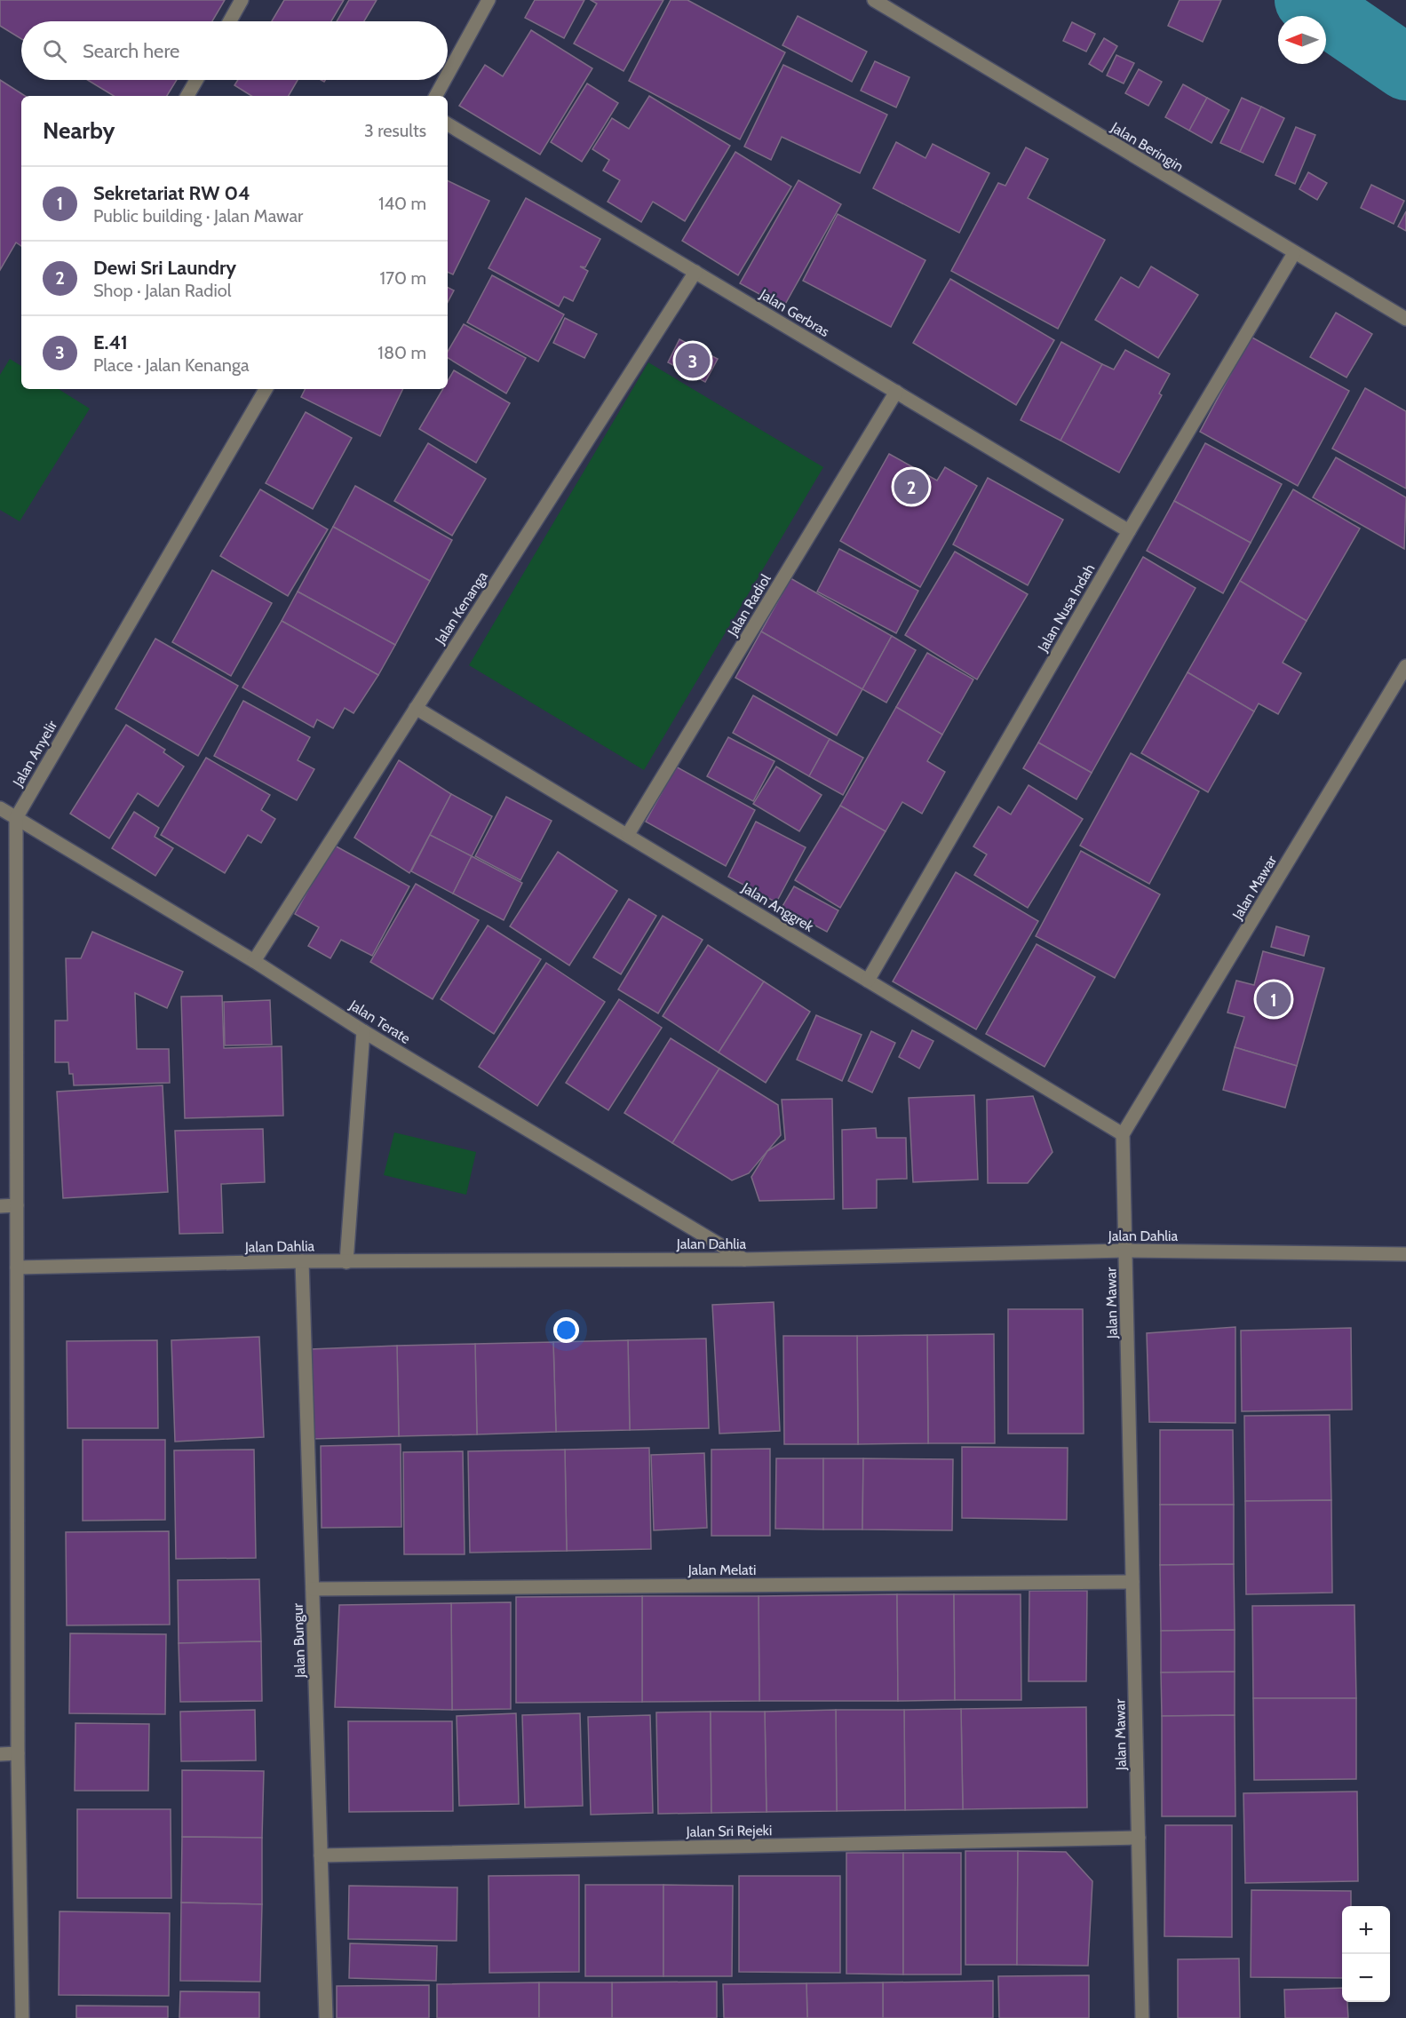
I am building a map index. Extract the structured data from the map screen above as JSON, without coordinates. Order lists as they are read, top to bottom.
{
  "streets": {
    "street": [
      "Jalan Beringin",
      "Jalan Gerbras",
      "Jalan Radiol",
      "Jalan Kenanga",
      "Jalan Nusa Indah",
      "Jalan Anyelir",
      "Jalan Mawar",
      "Jalan Anggrek",
      "Jalan Terate",
      "Jalan Dahlia",
      "Jalan Melati",
      "Jalan Bungur",
      "Jalan Sri Rejeki"
    ]
  },
  "crossings": [
    ["Jalan Beringin", "Jalan Nusa Indah"],
    ["Jalan Gerbras", "Jalan Radiol"],
    ["Jalan Gerbras", "Jalan Kenanga"],
    ["Jalan Gerbras", "Jalan Nusa Indah"],
    ["Jalan Radiol", "Jalan Anggrek"],
    ["Jalan Kenanga", "Jalan Anggrek"],
    ["Jalan Kenanga", "Jalan Terate"],
    ["Jalan Nusa Indah", "Jalan Anggrek"],
    ["Jalan Anyelir", "Jalan Terate"],
    ["Jalan Mawar", "Jalan Anggrek"],
    ["Jalan Mawar", "Jalan Dahlia"],
    ["Jalan Mawar", "Jalan Melati"],
    ["Jalan Mawar", "Jalan Sri Rejeki"],
    ["Jalan Terate", "Jalan Dahlia"],
    ["Jalan Dahlia", "Jalan Bungur"],
    ["Jalan Melati", "Jalan Bungur"],
    ["Jalan Bungur", "Jalan Sri Rejeki"]
  ],
  "north": "left",
  "page": {
    "search": "Search here",
    "heading": ["Nearby", "3 results"],
    "list": [
      {
        "mark": "1",
        "name": "Sekretariat RW 04",
        "note": "Public building · Jalan Mawar",
        "value": "140 m"
      },
      {
        "mark": "2",
        "name": "Dewi Sri Laundry",
        "note": "Shop · Jalan Radiol",
        "value": "170 m"
      },
      {
        "mark": "3",
        "name": "E.41",
        "note": "Place · Jalan Kenanga",
        "value": "180 m"
      }
    ],
    "pins": ["3", "2", "1"],
    "map_buttons": ["+", "−"]
  }
}
